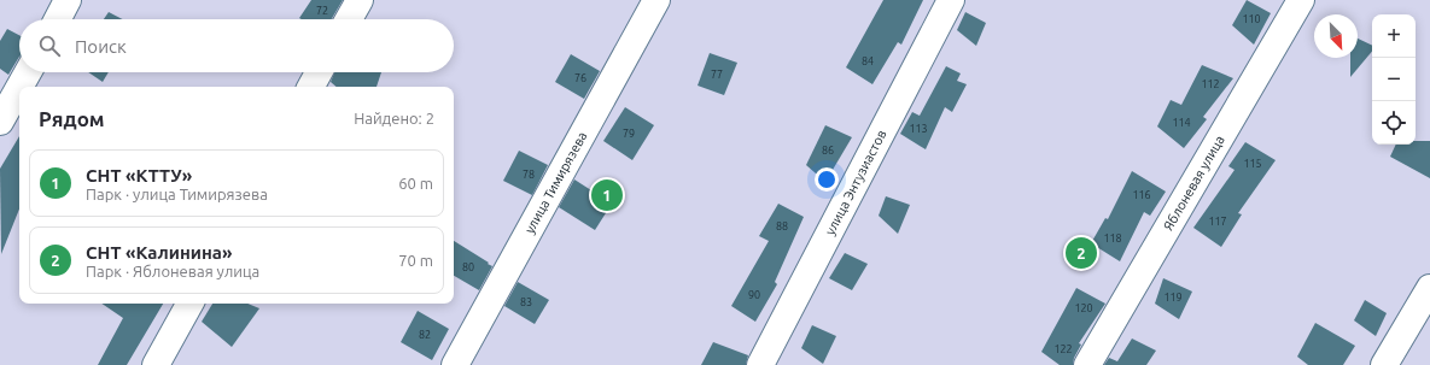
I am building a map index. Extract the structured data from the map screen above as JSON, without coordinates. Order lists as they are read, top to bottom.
{
  "streets": {
    "street": ["улица Тимирязева", "улица Энтузиастов", "Яблоневая улица"]
  },
  "house_numbers": [
    "72",
    "110",
    "84",
    "77",
    "76",
    "112",
    "114",
    "113",
    "79",
    "86",
    "115",
    "78",
    "116",
    "117",
    "88",
    "118",
    "80",
    "90",
    "119",
    "83",
    "120",
    "82",
    "122"
  ],
  "north": "bottom right",
  "page": {
    "map_buttons": ["+", "−"],
    "search": "Поиск",
    "heading": ["Рядом", "Найдено: 2"],
    "list": [
      {
        "mark": "1",
        "name": "СНТ «КТТУ»",
        "note": "Парк · улица Тимирязева",
        "value": "60 m"
      },
      {
        "mark": "2",
        "name": "СНТ «Калинина»",
        "note": "Парк · Яблоневая улица",
        "value": "70 m"
      }
    ],
    "pins": ["1", "2"]
  }
}
